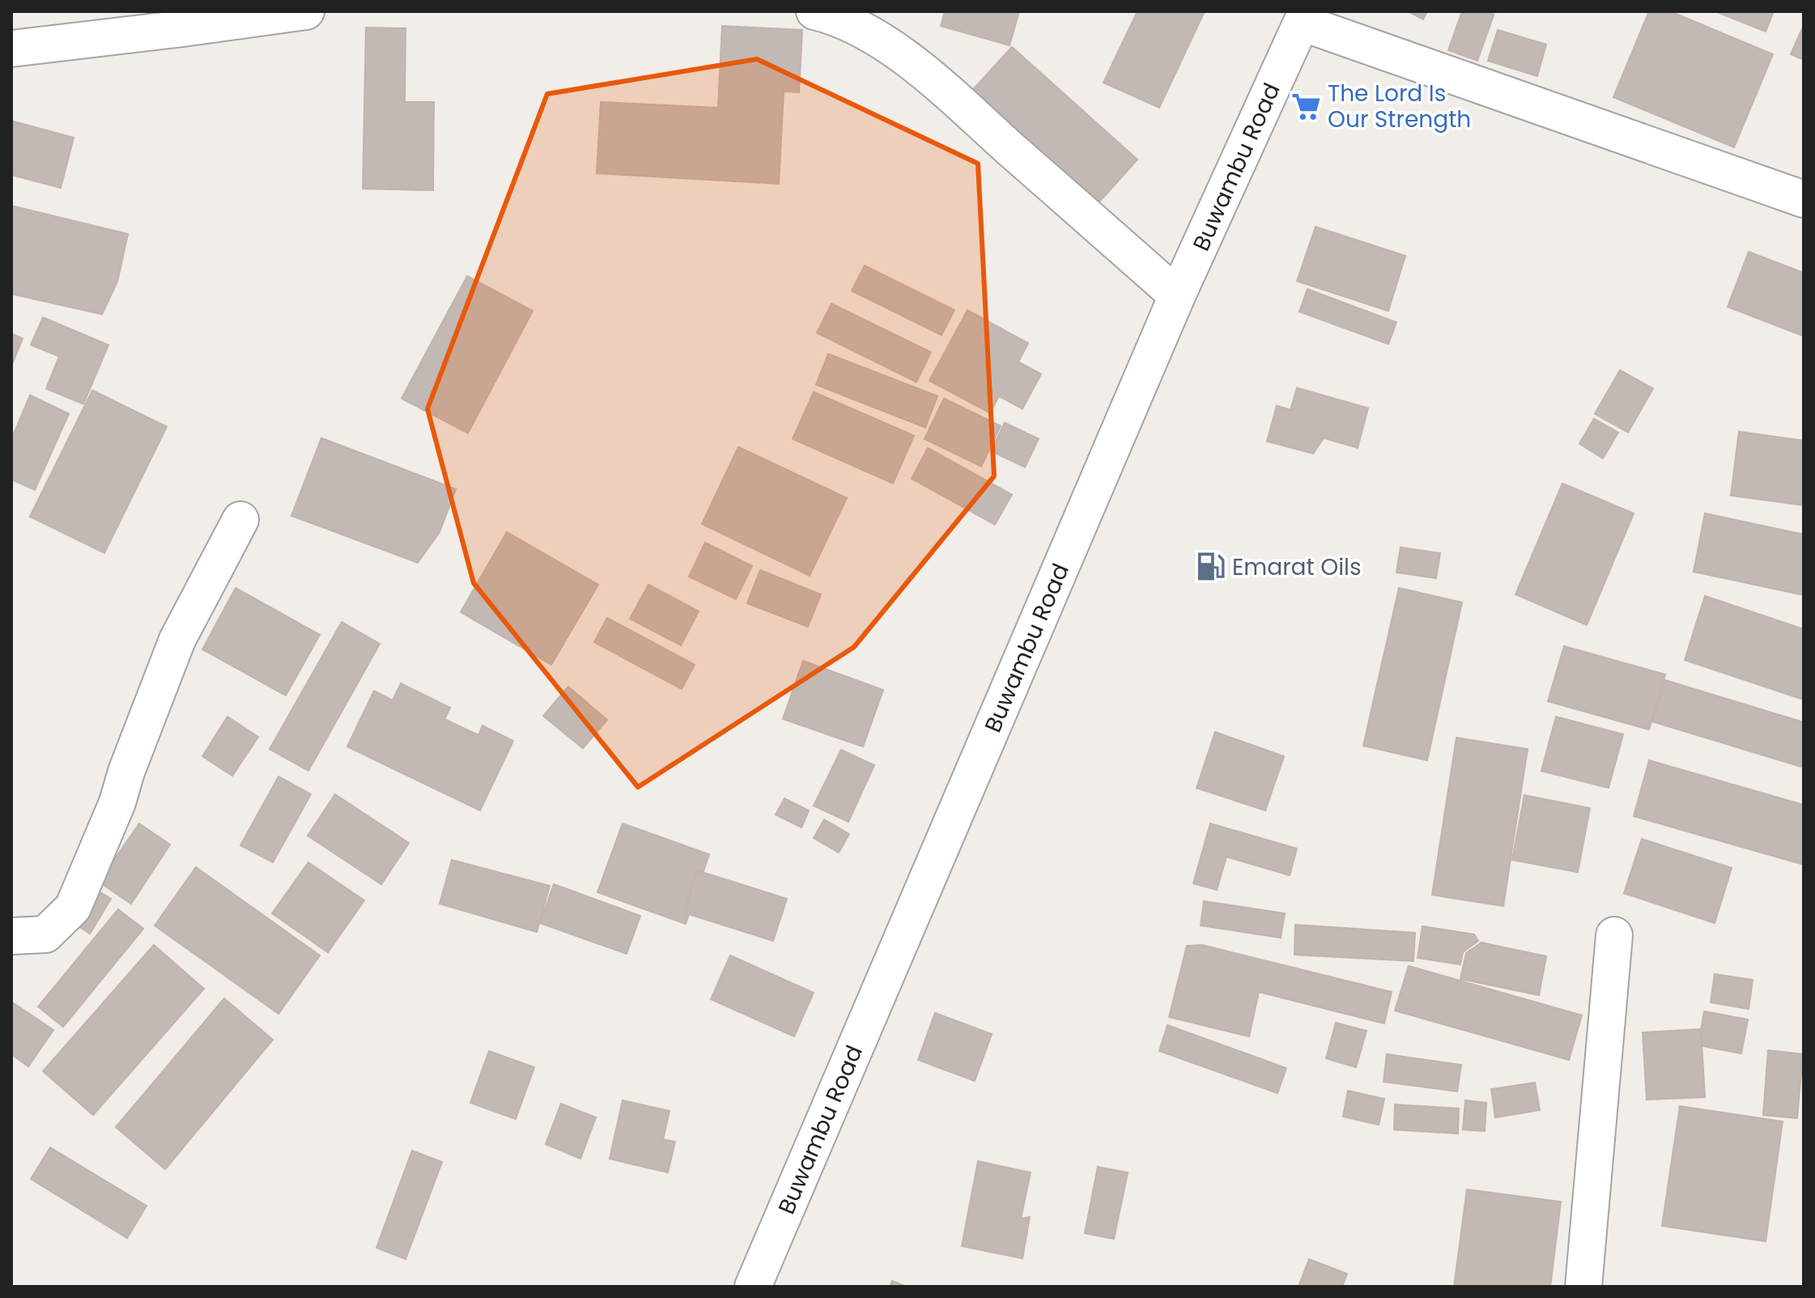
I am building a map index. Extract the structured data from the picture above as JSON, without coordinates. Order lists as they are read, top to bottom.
{
  "streets": {
    "street": ["Buwambu Road"]
  },
  "places": {
    "supermarket": ["The Lord Is Our Strength"],
    "fuel station": ["Emarat Oils"]
  }
}
